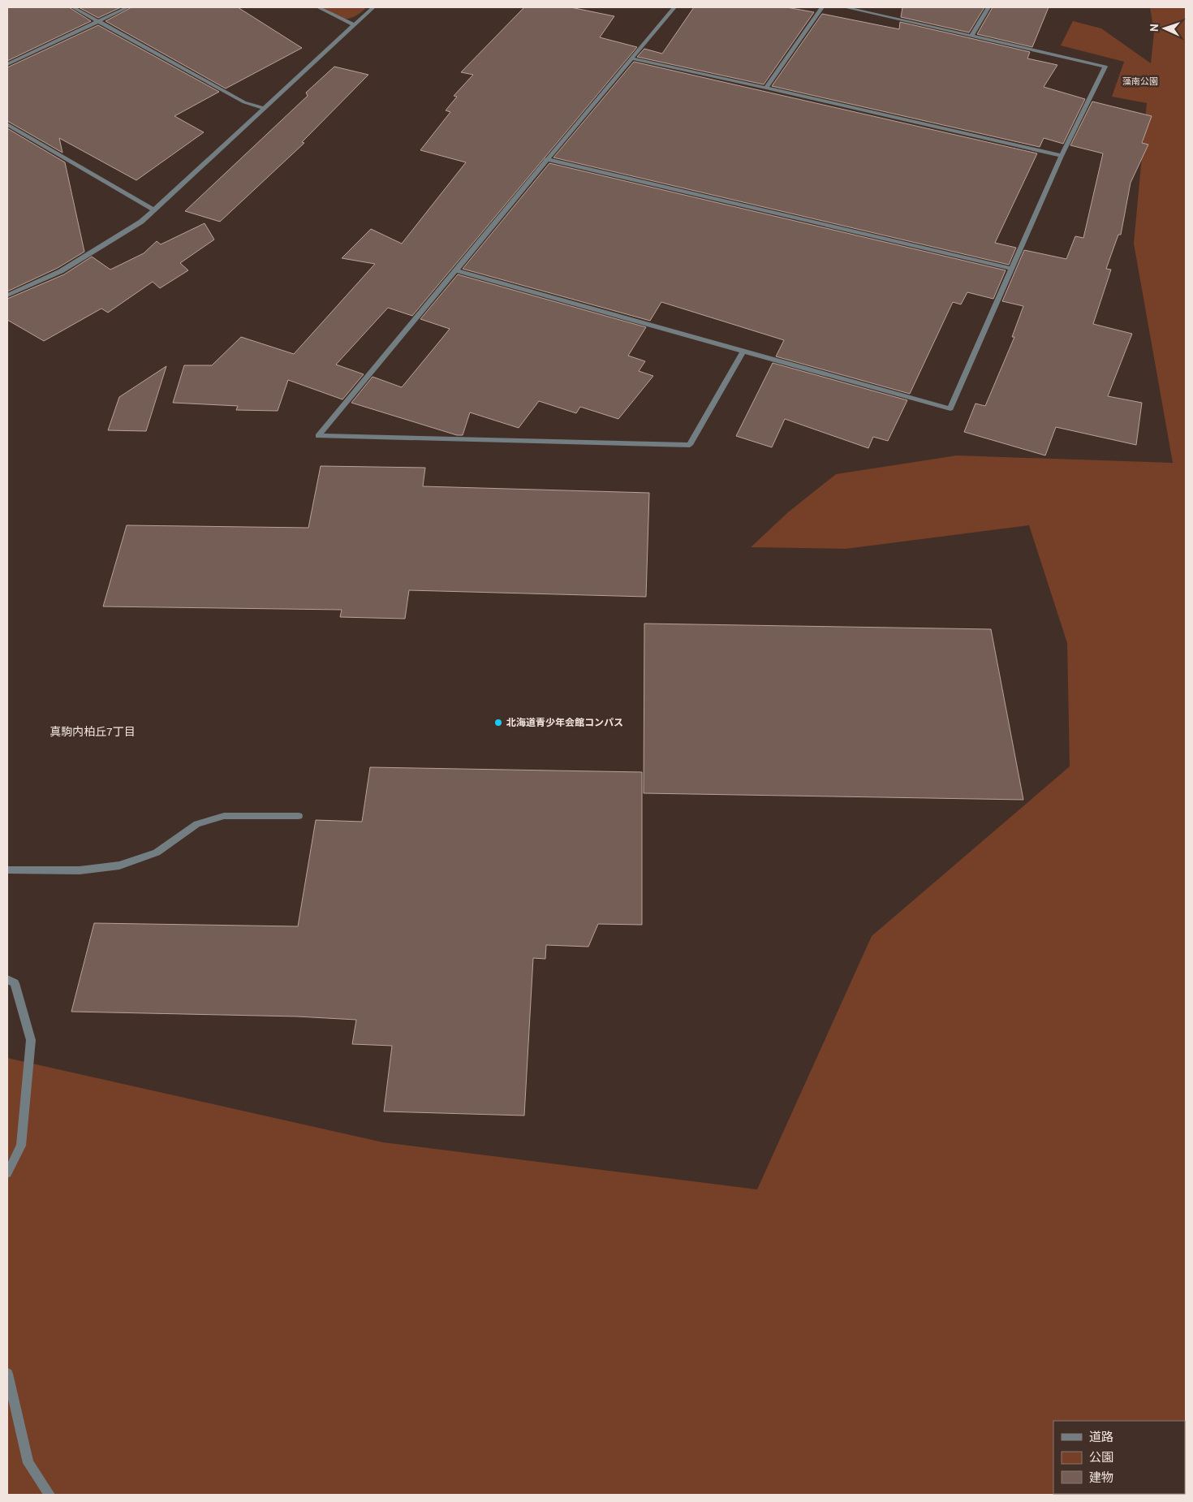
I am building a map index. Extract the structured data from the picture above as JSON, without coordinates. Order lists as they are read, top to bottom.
{
  "districts": ["真駒内柏丘7丁目"],
  "parks": ["藻南公園"],
  "places": ["北海道青少年会館コンパス"],
  "legend": ["道路", "公園", "建物"],
  "north": "left"
}
